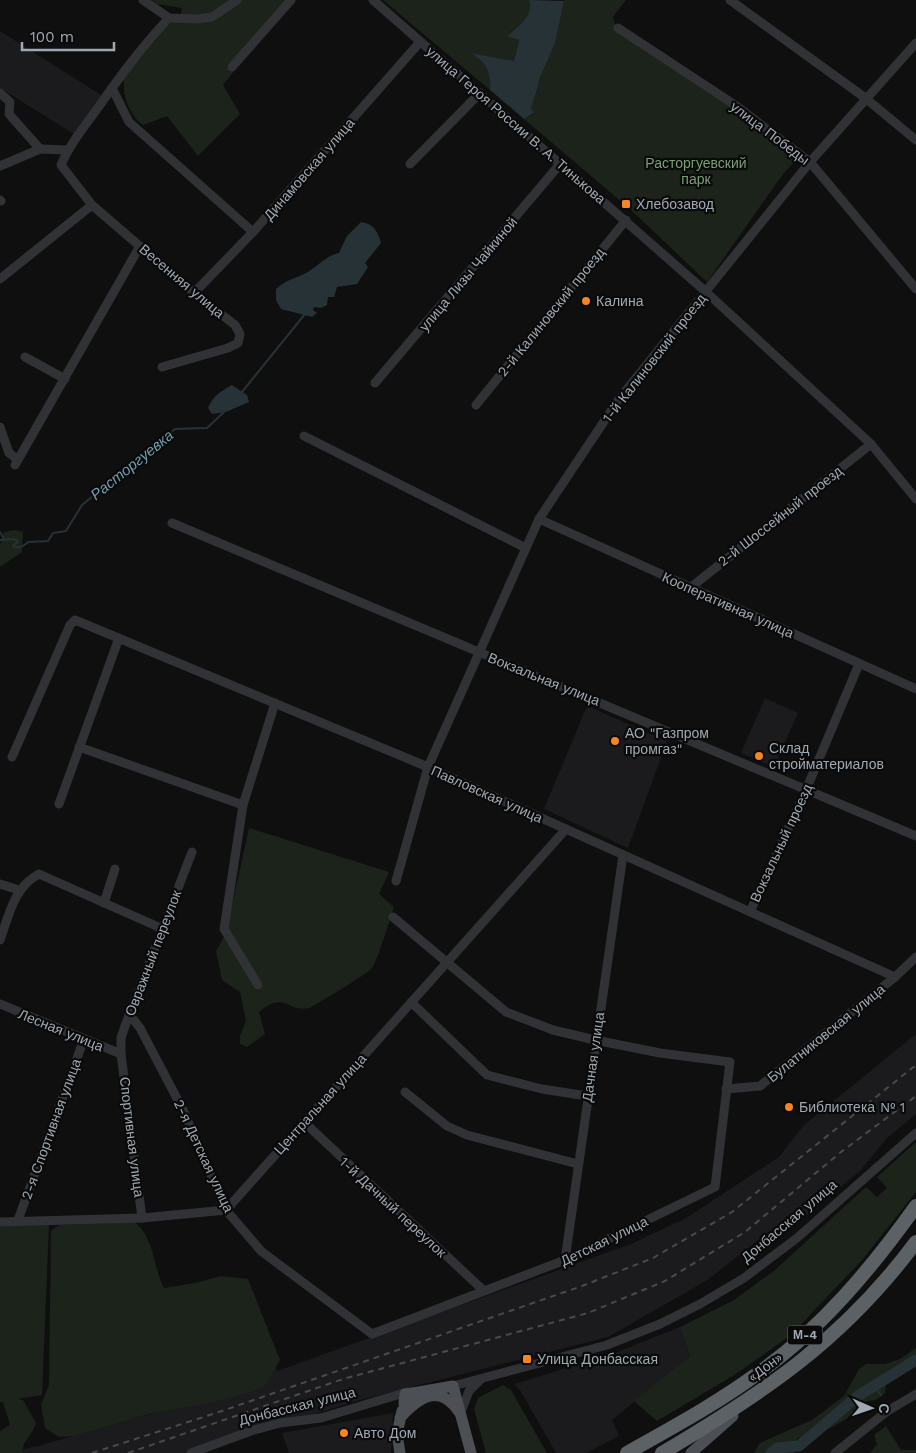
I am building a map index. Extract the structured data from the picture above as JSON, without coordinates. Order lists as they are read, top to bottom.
{
  "streets": {
    "highway": ["М-4", "«Дон»"],
    "main road": ["Донбасская улица"],
    "street": [
      "улица Героя России В. А. Тинькова",
      "улица Победы",
      "Динамовская улица",
      "улица Лизы Чайкиной",
      "Весенняя улица",
      "2-й Калиновский проезд",
      "1-й Калиновский проезд",
      "2-й Шоссейный проезд",
      "Кооперативная улица",
      "Вокзальная улица",
      "Павловская улица",
      "Вокзальный проезд",
      "Овражный переулок",
      "Лесная улица",
      "Булатниковская улица",
      "Дачная улица",
      "Центральная улица",
      "2-я Спортивная улица",
      "Спортивная улица",
      "2-я Детская улица",
      "1-й Дачный переулок",
      "Детская улица"
    ]
  },
  "crossings": [
    ["улица Героя России В. А. Тинькова", "Динамовская улица"],
    ["улица Героя России В. А. Тинькова", "улица Лизы Чайкиной"],
    ["улица Героя России В. А. Тинькова", "2-й Калиновский проезд"],
    ["улица Героя России В. А. Тинькова", "1-й Калиновский проезд"],
    ["улица Героя России В. А. Тинькова", "2-й Шоссейный проезд"],
    ["улица Победы", "1-й Калиновский проезд"],
    ["Динамовская улица", "Весенняя улица"],
    ["1-й Калиновский проезд", "Кооперативная улица"],
    ["1-й Калиновский проезд", "Вокзальная улица"],
    ["1-й Калиновский проезд", "Павловская улица"],
    ["2-й Шоссейный проезд", "Кооперативная улица"],
    ["Кооперативная улица", "Вокзальный проезд"],
    ["Вокзальная улица", "Вокзальный проезд"],
    ["Павловская улица", "Вокзальный проезд"],
    ["Павловская улица", "Булатниковская улица"],
    ["Павловская улица", "Дачная улица"],
    ["Павловская улица", "Центральная улица"],
    ["Овражный переулок", "Лесная улица"],
    ["Овражный переулок", "Спортивная улица"],
    ["Овражный переулок", "2-я Детская улица"],
    ["Лесная улица", "2-я Спортивная улица"],
    ["Лесная улица", "Спортивная улица"],
    ["Булатниковская улица", "Детская улица"],
    ["Дачная улица", "Детская улица"],
    ["Центральная улица", "2-я Детская улица"],
    ["Центральная улица", "1-й Дачный переулок"],
    ["2-я Детская улица", "Детская улица"],
    ["1-й Дачный переулок", "Детская улица"]
  ],
  "water": ["Расторгуевка"],
  "parks": ["Расторгуевский парк"],
  "places": {
    "transit": ["Хлебозавод", "Улица Донбасская"],
    "other": [
      "Калина",
      "АО \"Газпром промгаз\"",
      "Склад стройматериалов",
      "Библиотека № 1",
      "Авто Дом"
    ]
  },
  "scale_bar": "100 m",
  "north": "right"
}
